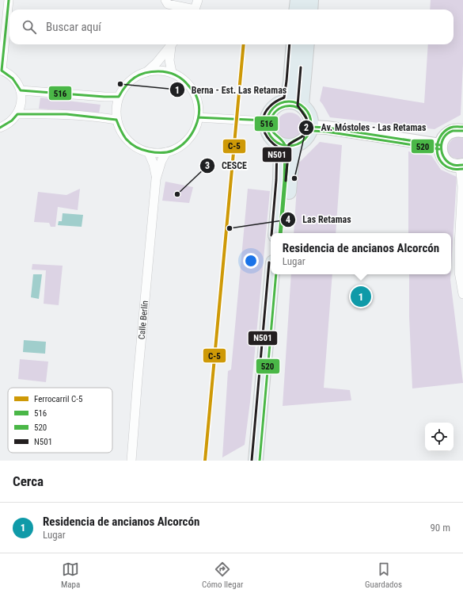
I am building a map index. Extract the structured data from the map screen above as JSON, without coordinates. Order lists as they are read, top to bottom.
{
  "streets": {
    "street": ["Calle Berlín"]
  },
  "places": [
    "Berna - Est. Las Retamas",
    "Av. Móstoles - Las Retamas",
    "CESCE",
    "Las Retamas"
  ],
  "lines": [
    "transit line 516",
    "rail line C-5",
    "transit line N501",
    "transit line 520"
  ],
  "legend": [
    "Ferrocarril C-5",
    "516",
    "520",
    "N501"
  ],
  "page": {
    "search": "Buscar aquí",
    "popup": ["Residencia de ancianos Alcorcón", "Lugar"],
    "pins": "1",
    "heading": "Cerca",
    "list": [
      {
        "mark": "1",
        "name": "Residencia de ancianos Alcorcón",
        "note": "Lugar",
        "value": "90 m"
      }
    ],
    "nav": ["Mapa", "Cómo llegar", "Guardados"]
  }
}
